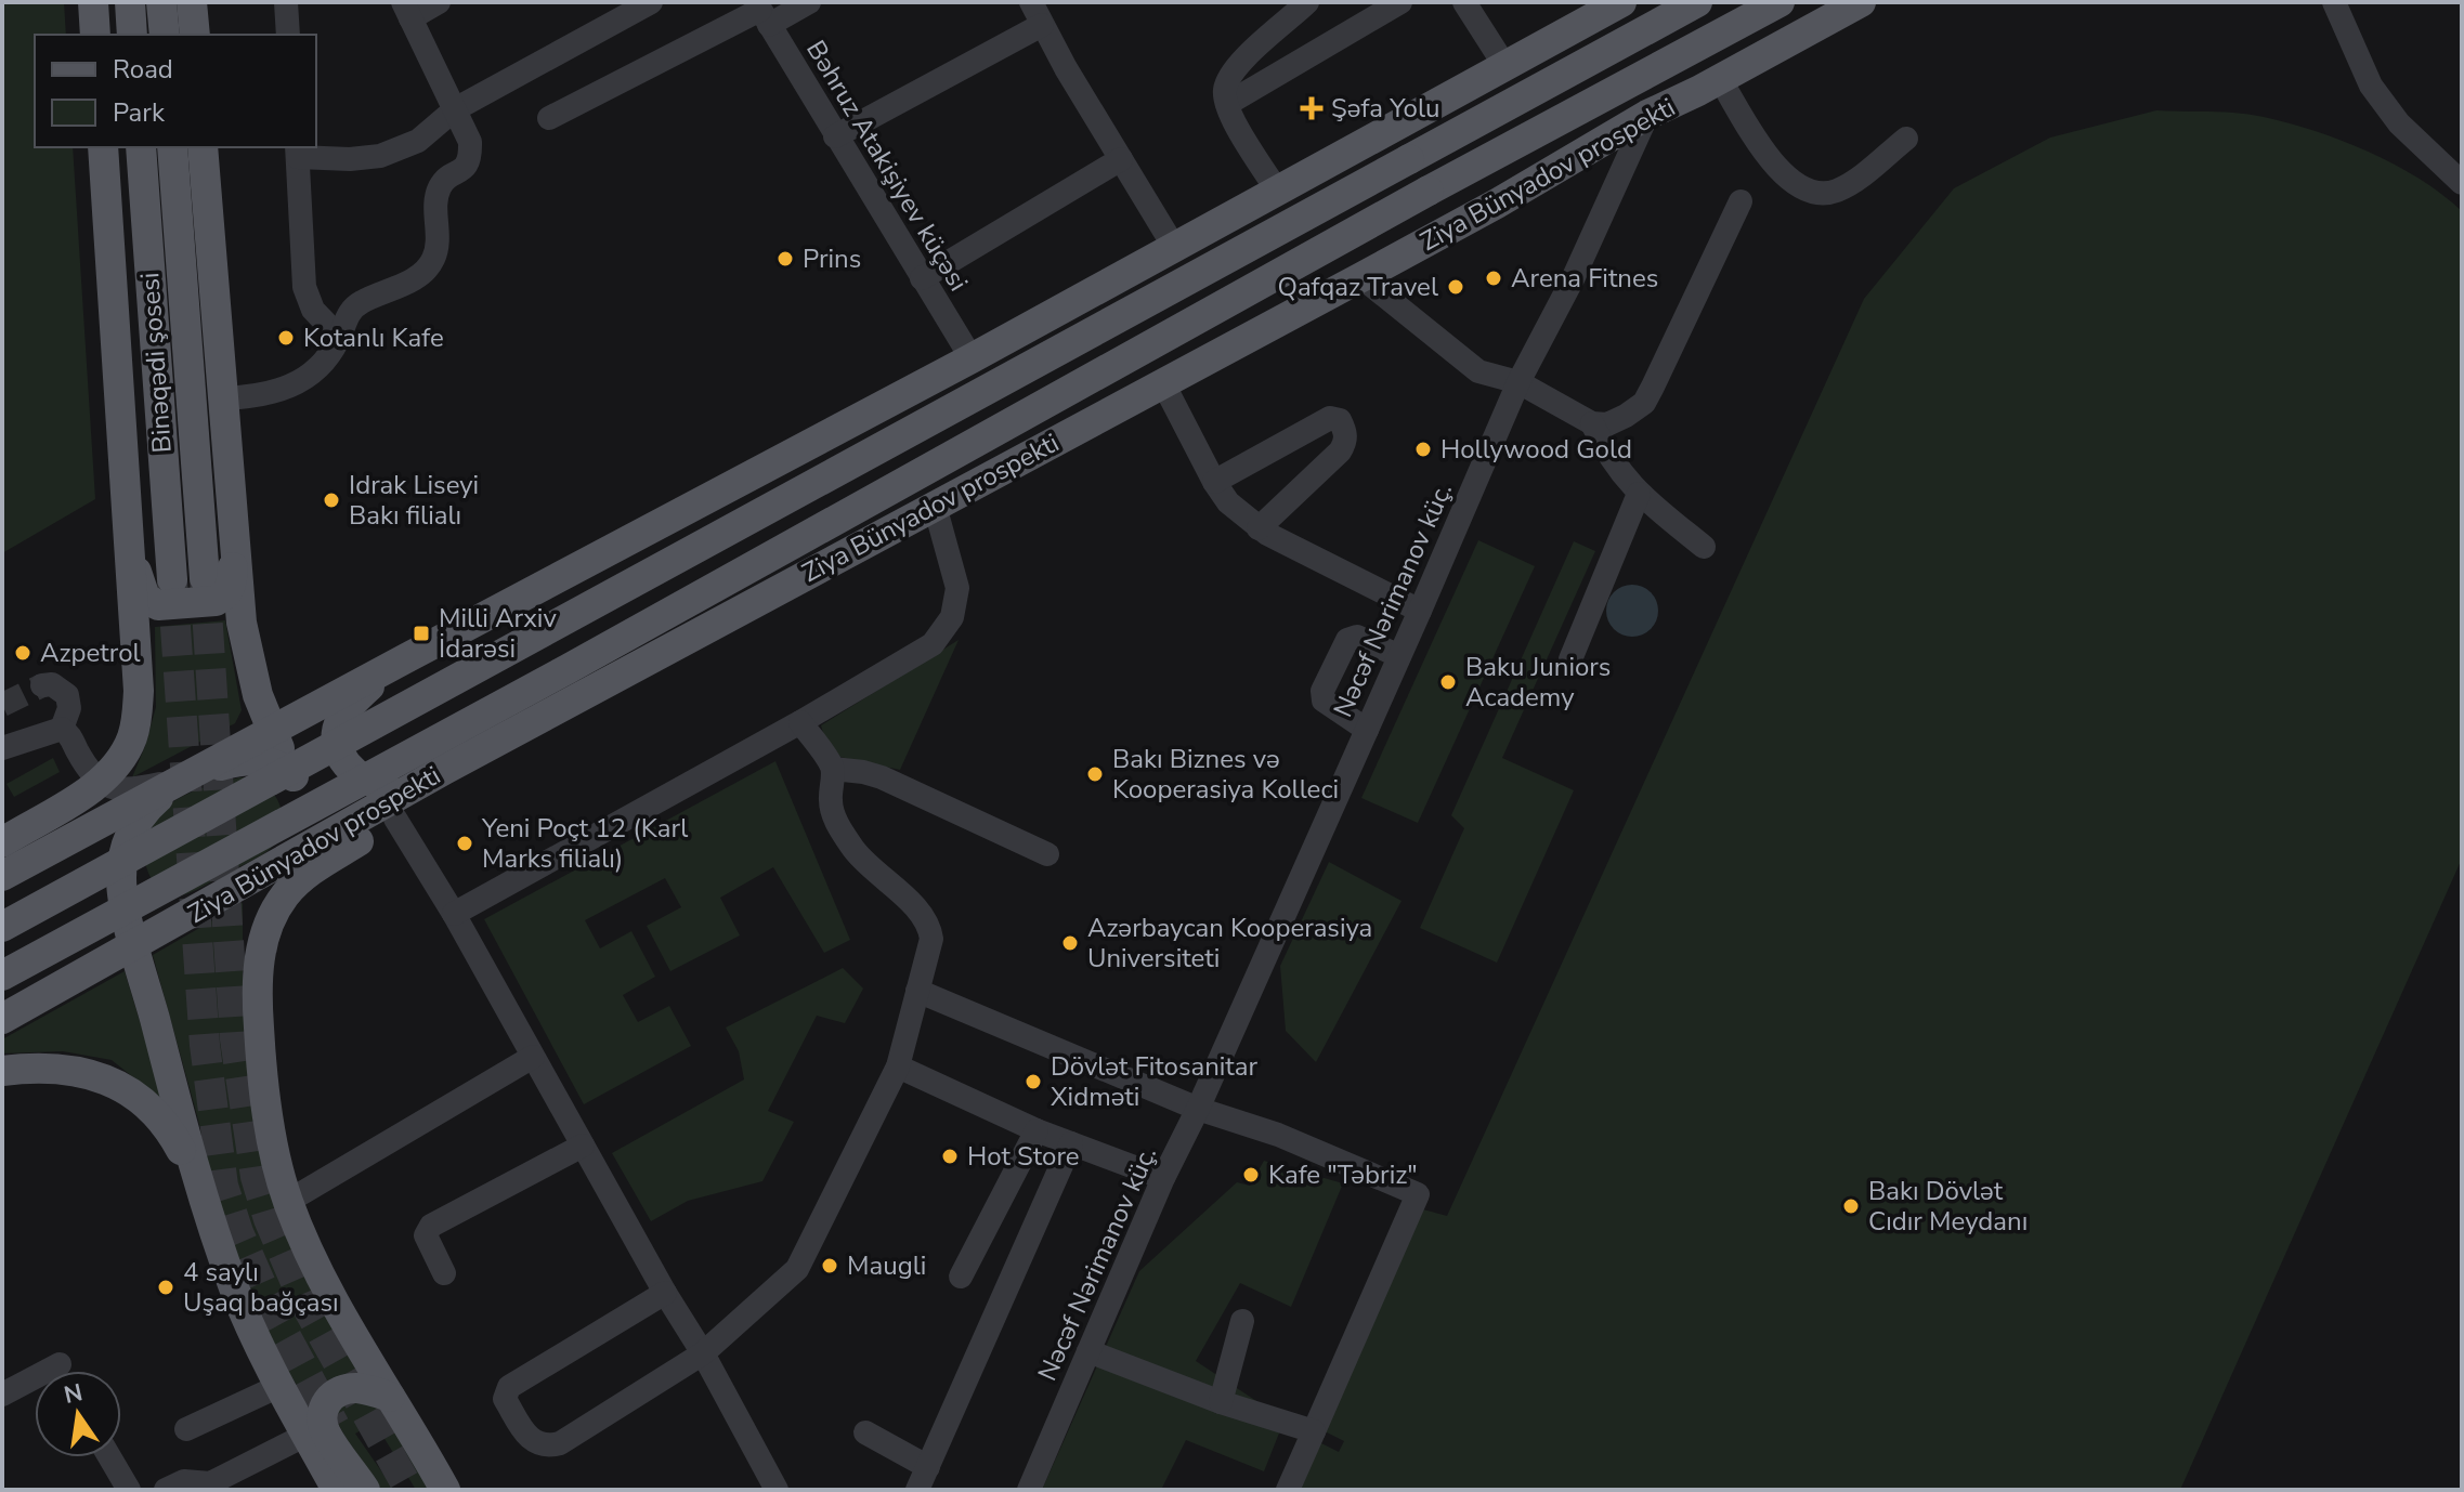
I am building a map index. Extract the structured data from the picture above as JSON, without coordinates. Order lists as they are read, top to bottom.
{
  "streets": {
    "main road": ["Ziya Bünyadov prospekti", "Binəqədi şosesi"],
    "street": ["Bəhruz Atakişiyev küçəsi", "Nəcəf Nərimanov küç."]
  },
  "crossings": [
    ["Ziya Bünyadov prospekti", "Nəcəf Nərimanov küç."]
  ],
  "places": {
    "health": ["Şəfa Yolu"],
    "other": [
      "Prins",
      "Arena Fitnes",
      "Qafqaz Travel",
      "Kotanlı Kafe",
      "Hollywood Gold",
      "Idrak Liseyi Bakı filialı",
      "Azpetrol",
      "Baku Juniors Academy",
      "Bakı Biznes və Kooperasiya Kolleci",
      "Yeni Poçt 12 (Karl Marks filialı)",
      "Azərbaycan Kooperasiya Universiteti",
      "Dövlət Fitosanitar Xidməti",
      "Hot Store",
      "Kafe \"Təbriz\"",
      "Bakı Dövlət Cıdır Meydanı",
      "Maugli",
      "4 saylı Uşaq bağçası"
    ],
    "transit": ["Milli Arxiv İdarəsi"]
  },
  "legend": ["Road", "Park"],
  "north": "top"
}
